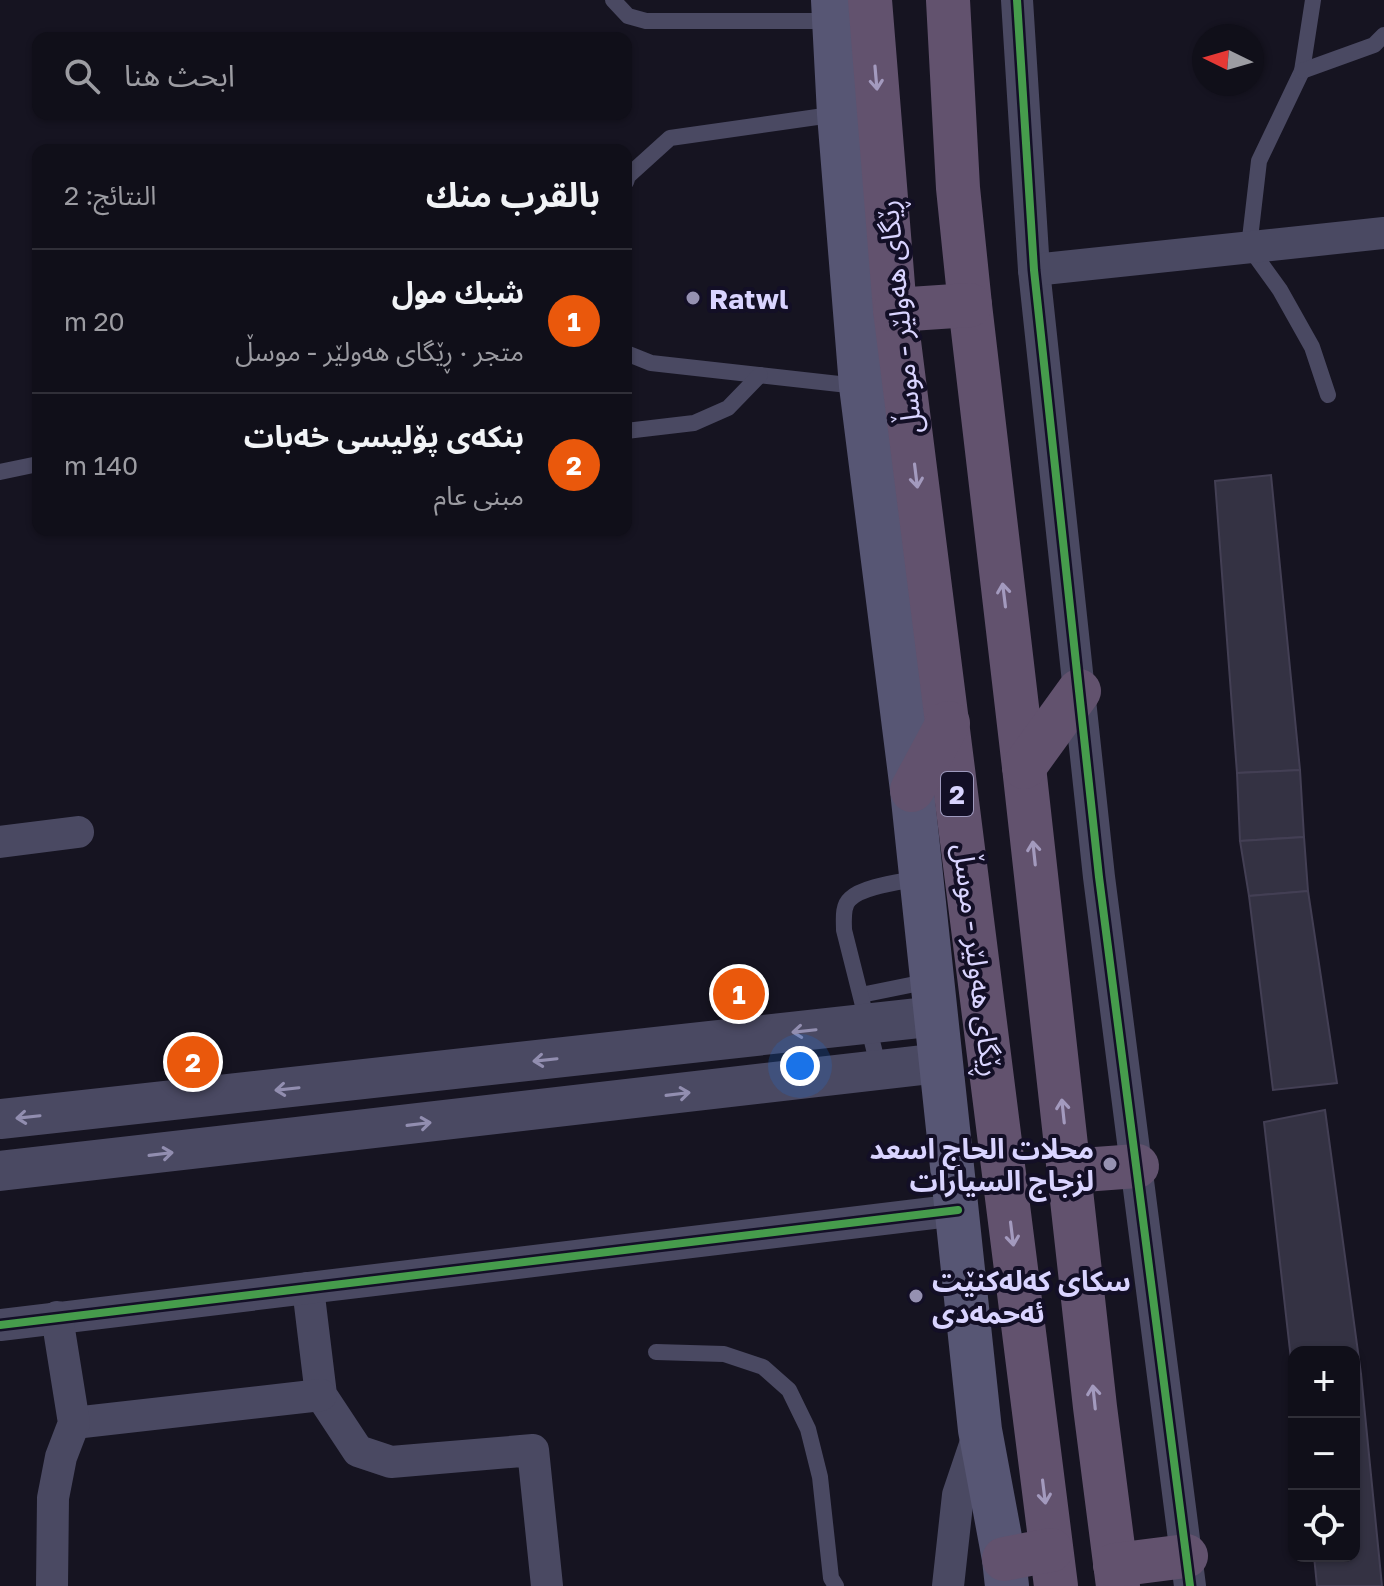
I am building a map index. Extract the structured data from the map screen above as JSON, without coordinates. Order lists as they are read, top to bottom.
{
  "streets": {
    "highway": ["ڕێگای هەولێر - موسڵ", "2"]
  },
  "places": ["Ratwl", "محلات الحاج اسعد لزجاج السيارات", "سکای کەلەکنێت ئەحمەدی"],
  "north": "left",
  "page": {
    "search": "ابحث هنا",
    "heading": ["بالقرب منك", "النتائج: 2"],
    "list": [
      {
        "mark": "1",
        "name": "شبك مول",
        "note": "متجر · ڕێگای هەولێر - موسڵ",
        "value": "20 m"
      },
      {
        "mark": "2",
        "name": "بنکەی پۆلیسی خەبات",
        "note": "مبنى عام",
        "value": "140 m"
      }
    ],
    "pins": ["1", "2"],
    "map_buttons": ["+", "−"]
  }
}
